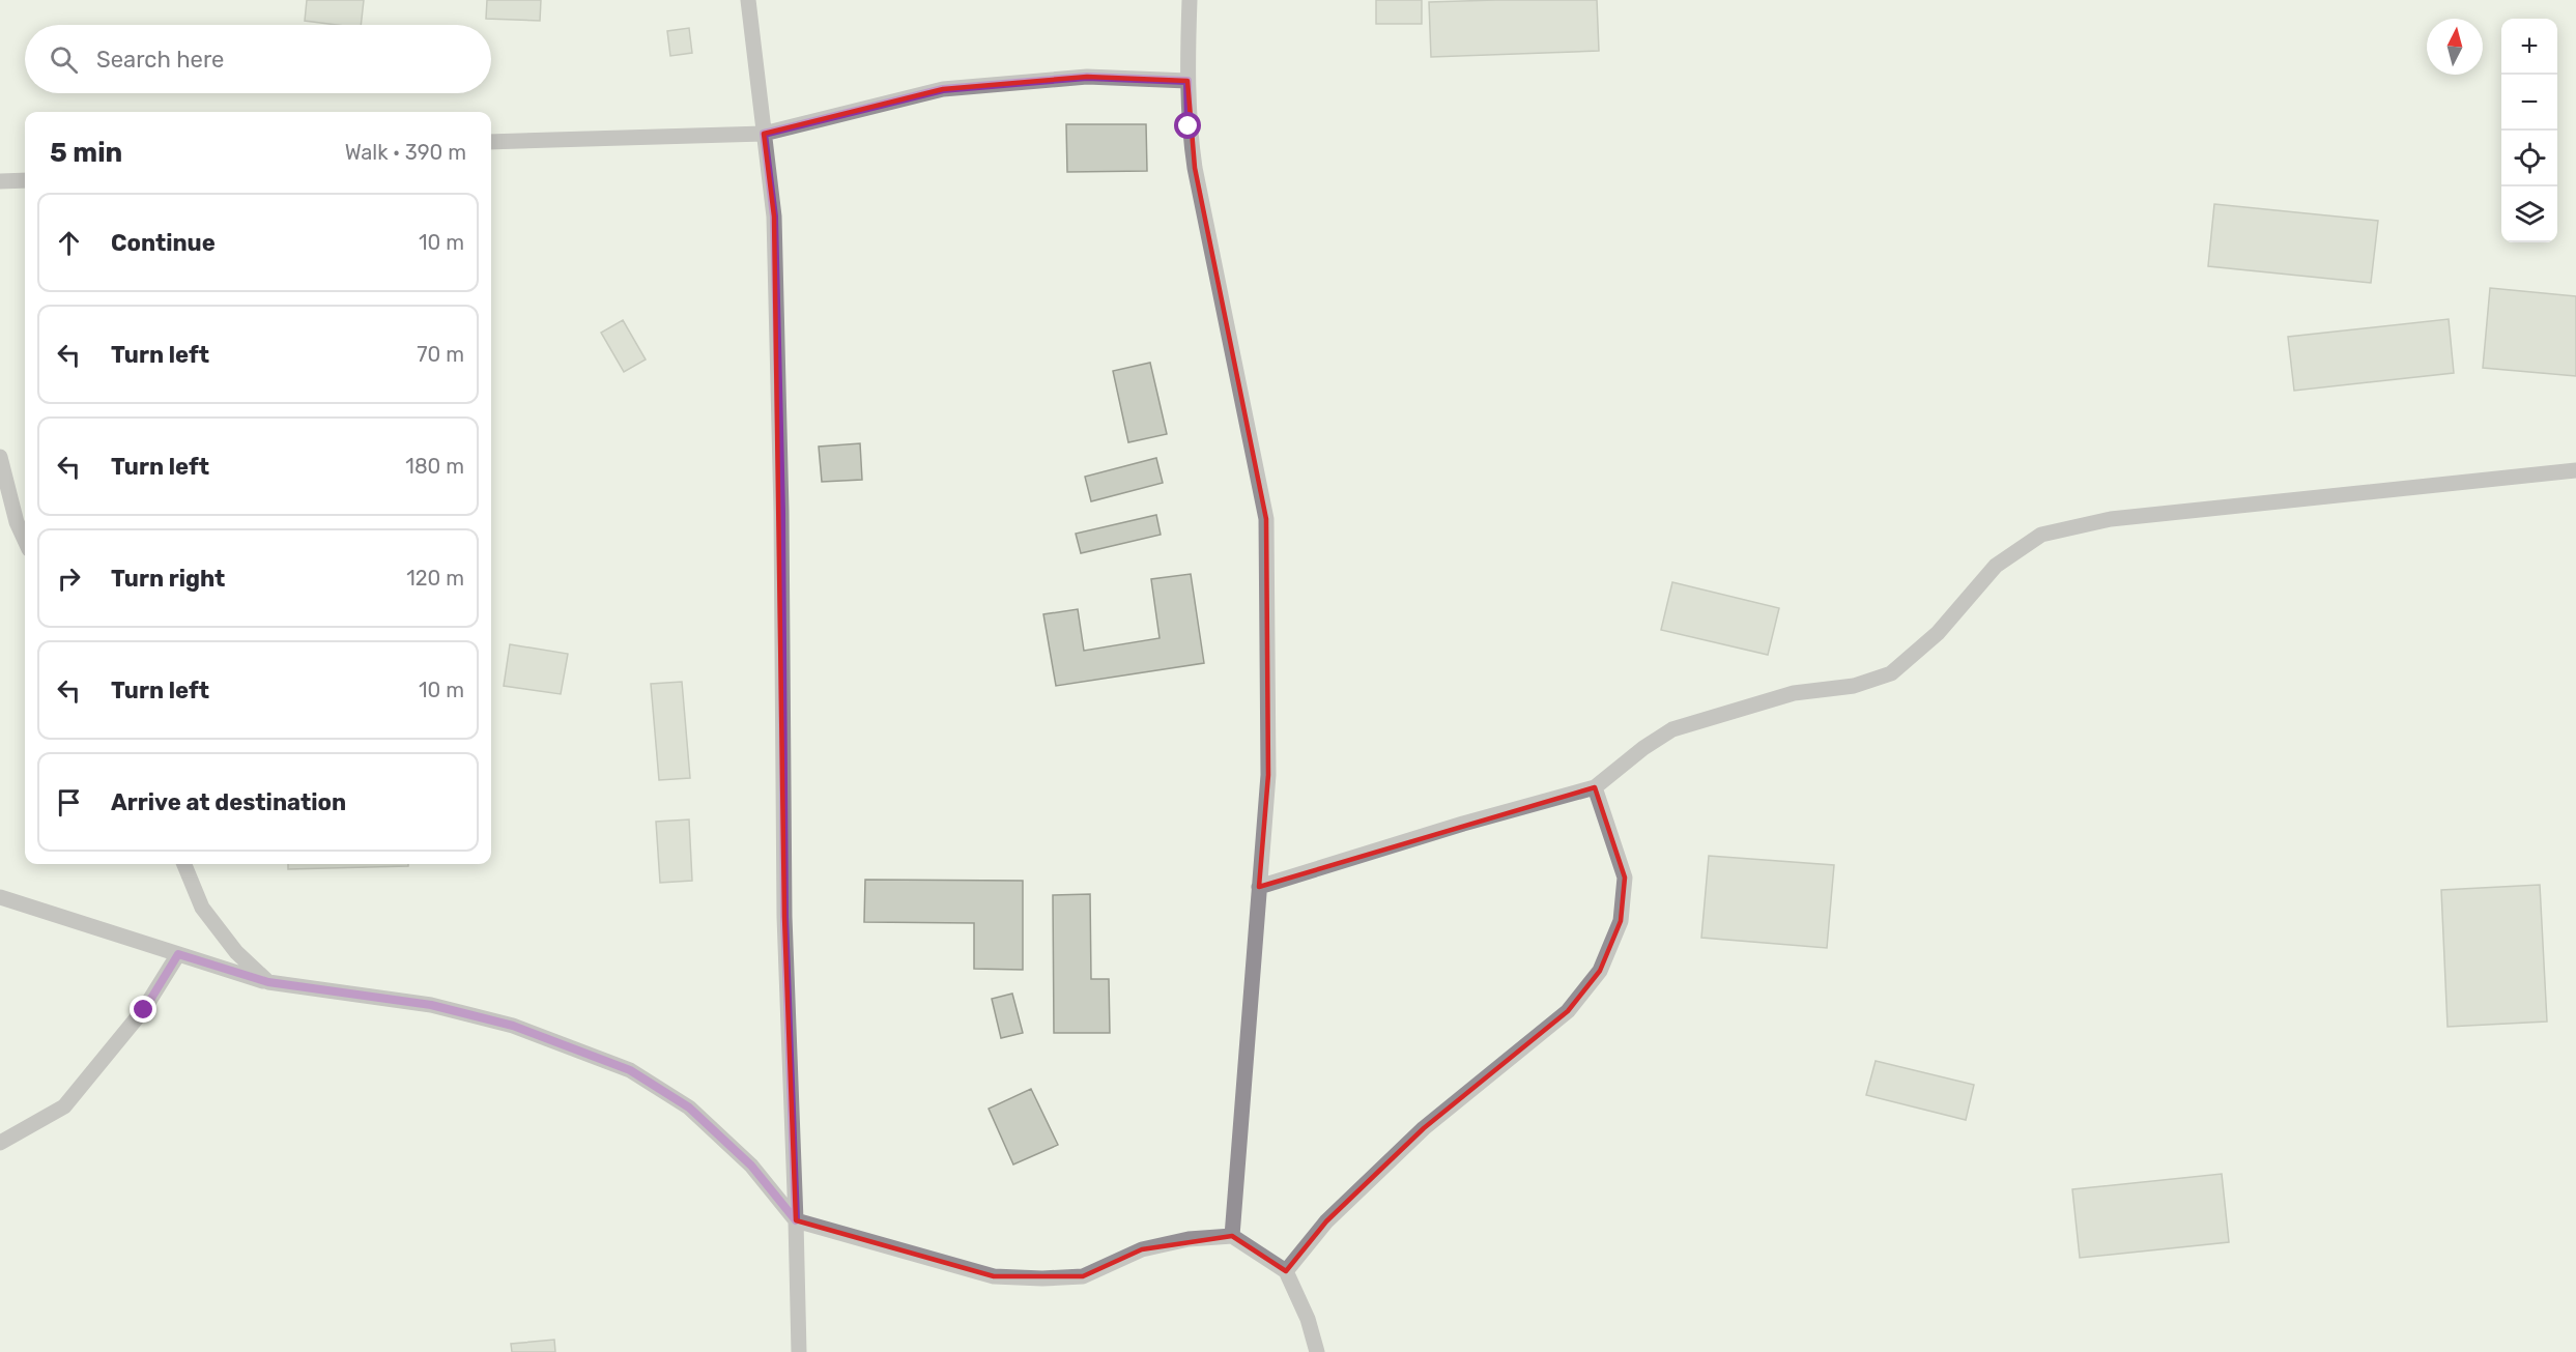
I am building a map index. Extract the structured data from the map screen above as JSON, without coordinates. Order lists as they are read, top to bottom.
{
  "north": "top",
  "page": {
    "map_buttons": ["+", "−"],
    "search": "Search here",
    "heading": ["5 min", "Walk · 390 m"],
    "list": [
      ["Continue", "10 m"],
      ["Turn left", "70 m"],
      ["Turn left", "180 m"],
      ["Turn right", "120 m"],
      ["Turn left", "10 m"],
      "Arrive at destination"
    ]
  }
}
